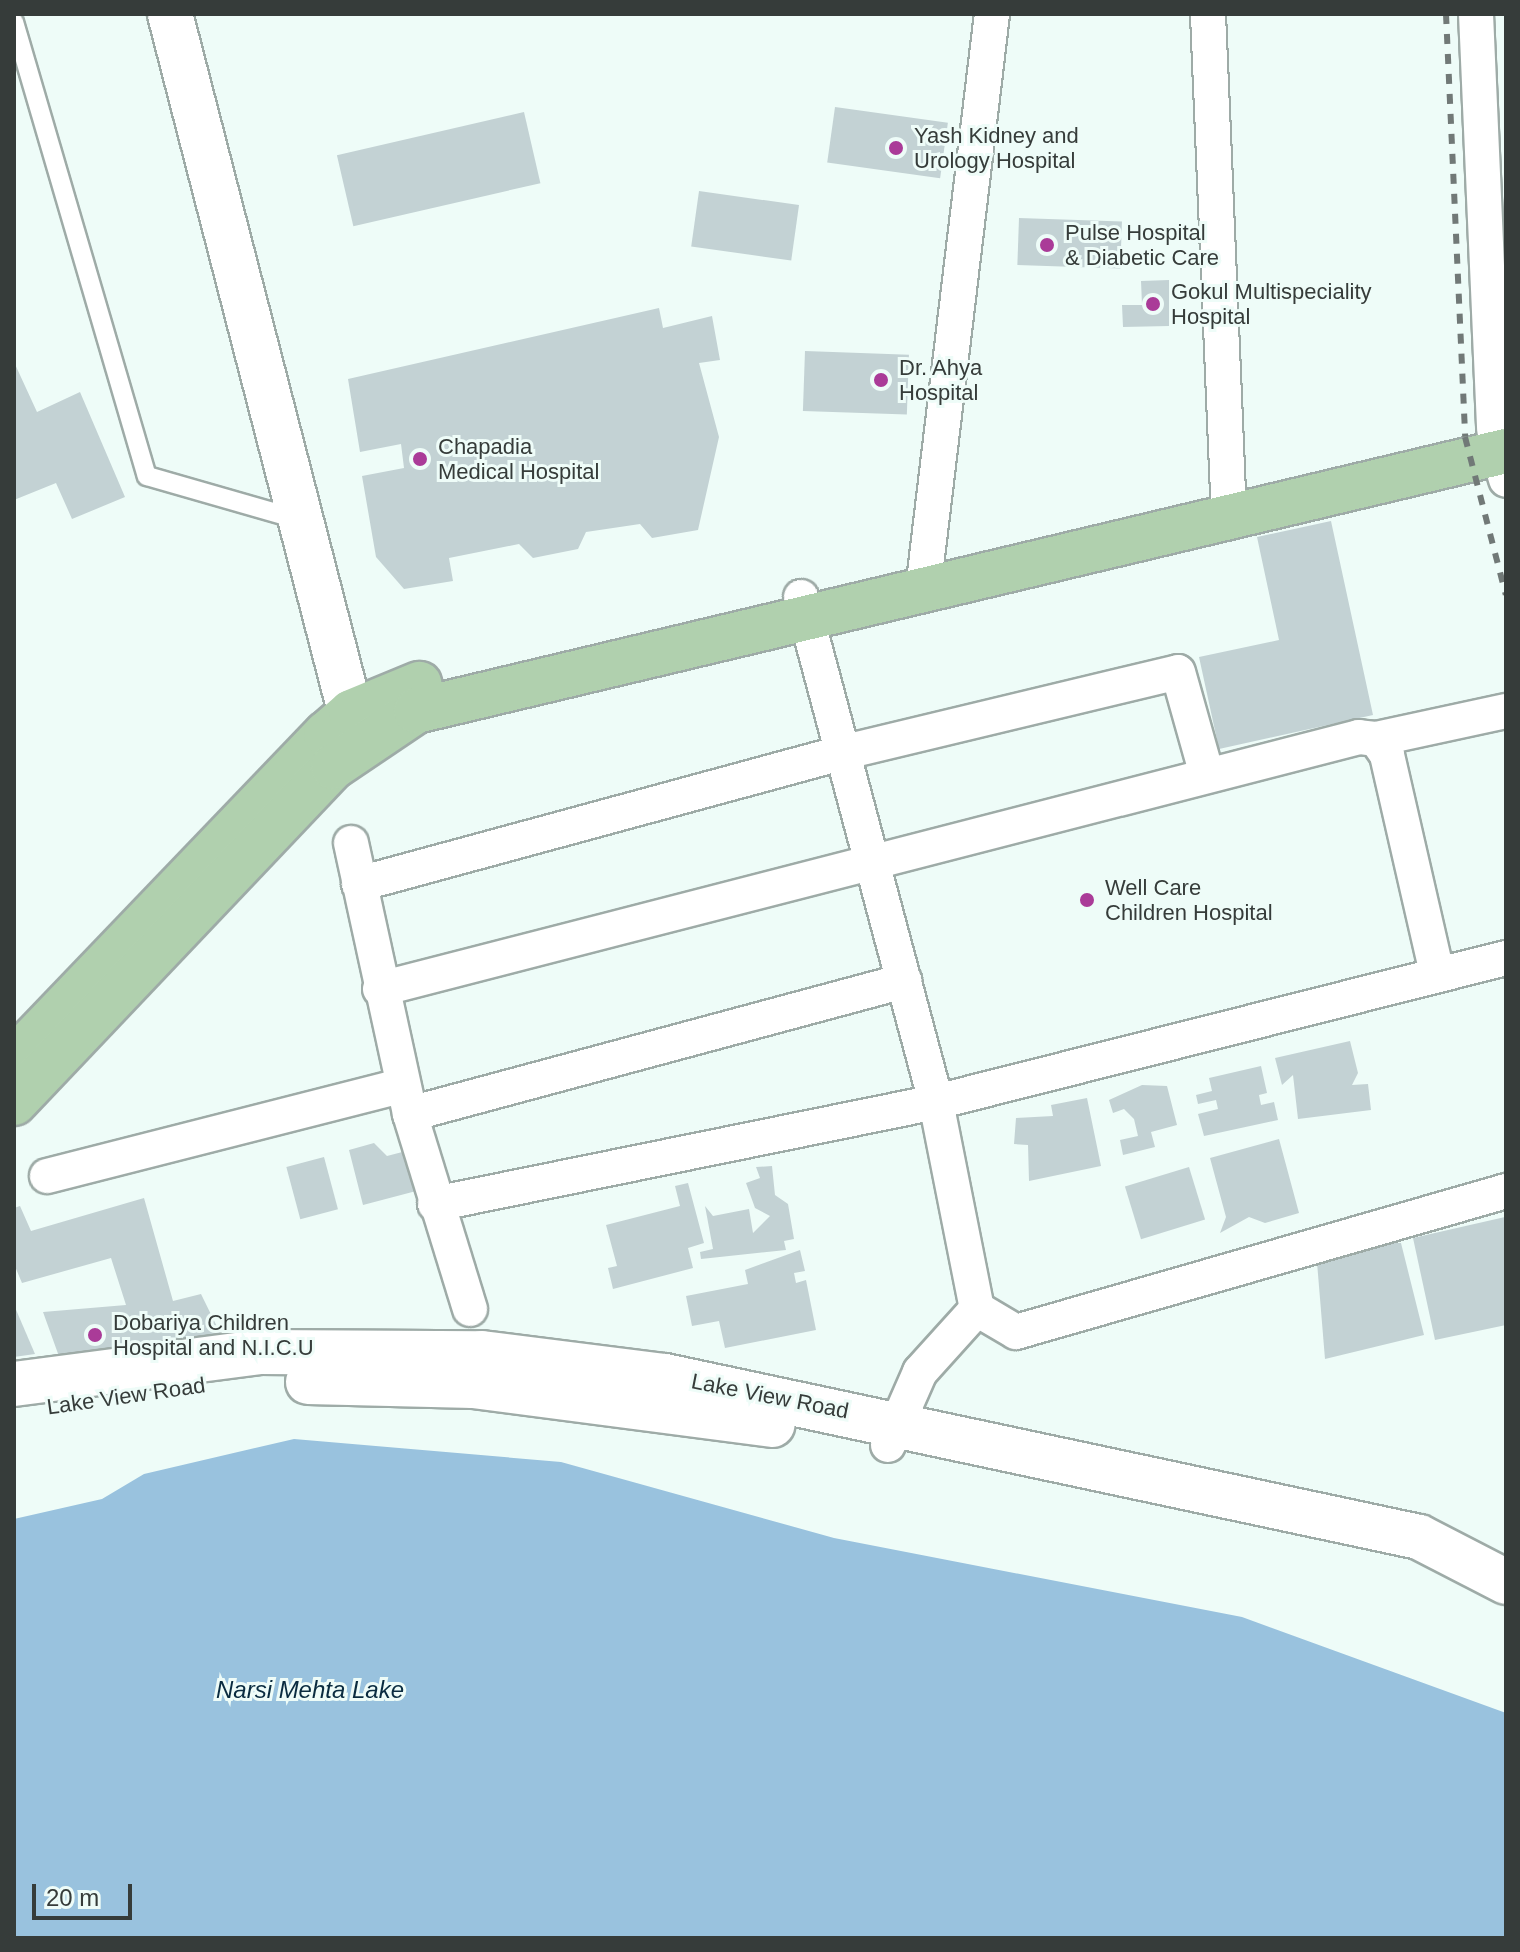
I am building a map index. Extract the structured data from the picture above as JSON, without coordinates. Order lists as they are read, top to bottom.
{
  "streets": {
    "main road": ["Lake View Road"]
  },
  "water": ["Narsi Mehta Lake"],
  "places": [
    "Yash Kidney and Urology Hospital",
    "Pulse Hospital & Diabetic Care",
    "Gokul Multispeciality Hospital",
    "Dr. Ahya Hospital",
    "Chapadia Medical Hospital",
    "Well Care Children Hospital",
    "Dobariya Children Hospital and N.I.C.U"
  ],
  "scale_bar": "20 m"
}
